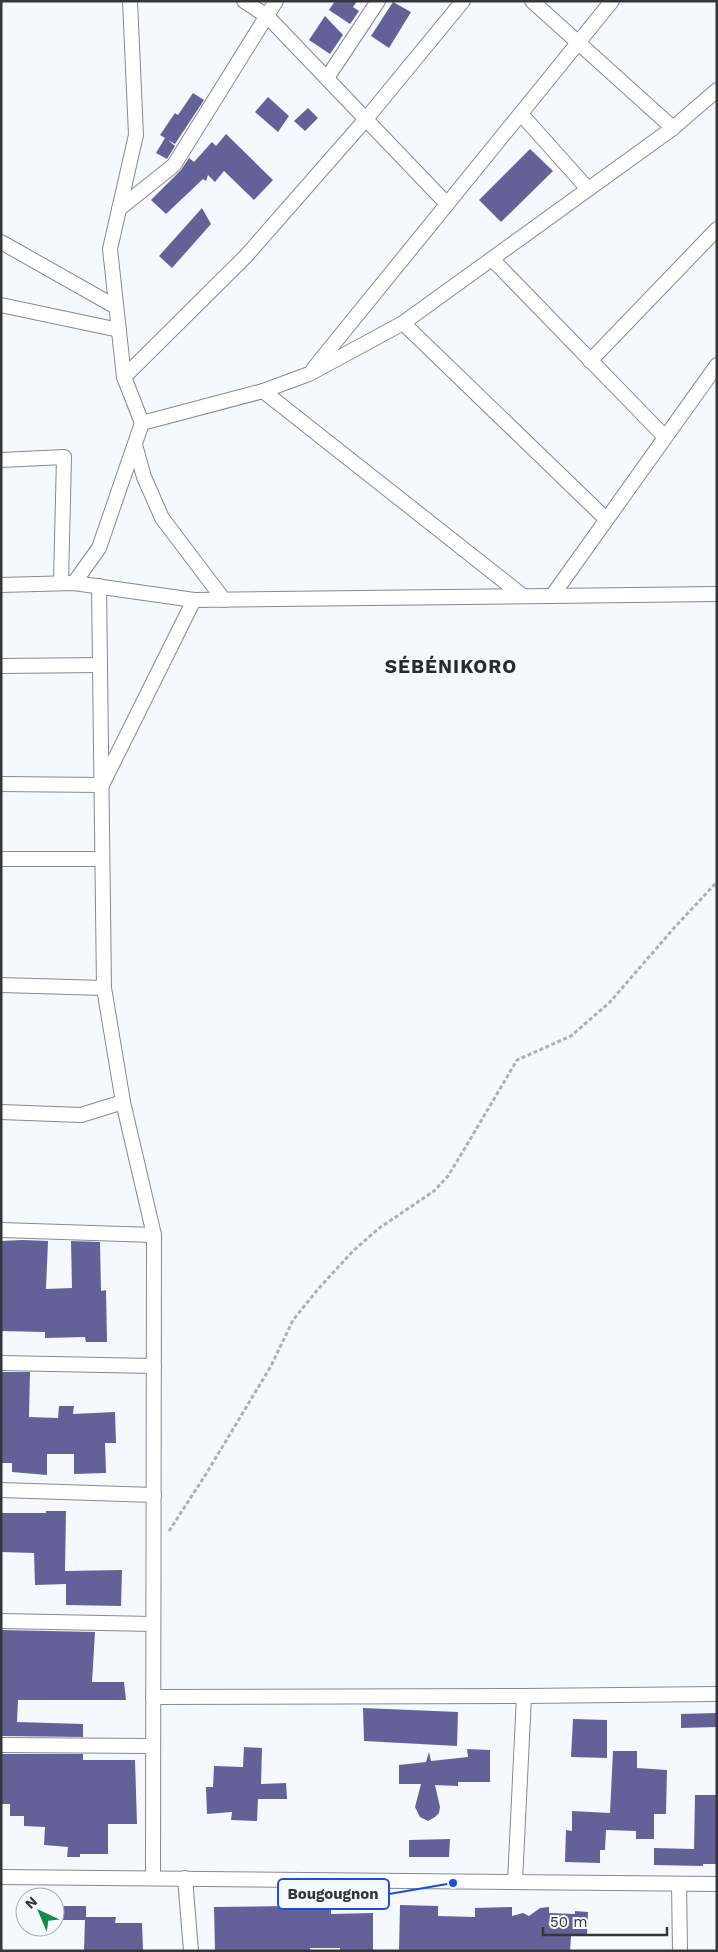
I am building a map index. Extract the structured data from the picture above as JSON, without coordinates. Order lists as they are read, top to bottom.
{
  "districts": ["SÉBÉNIKORO"],
  "places": ["Bougougnon"],
  "scale_bar": "50 m",
  "north": "top left"
}
